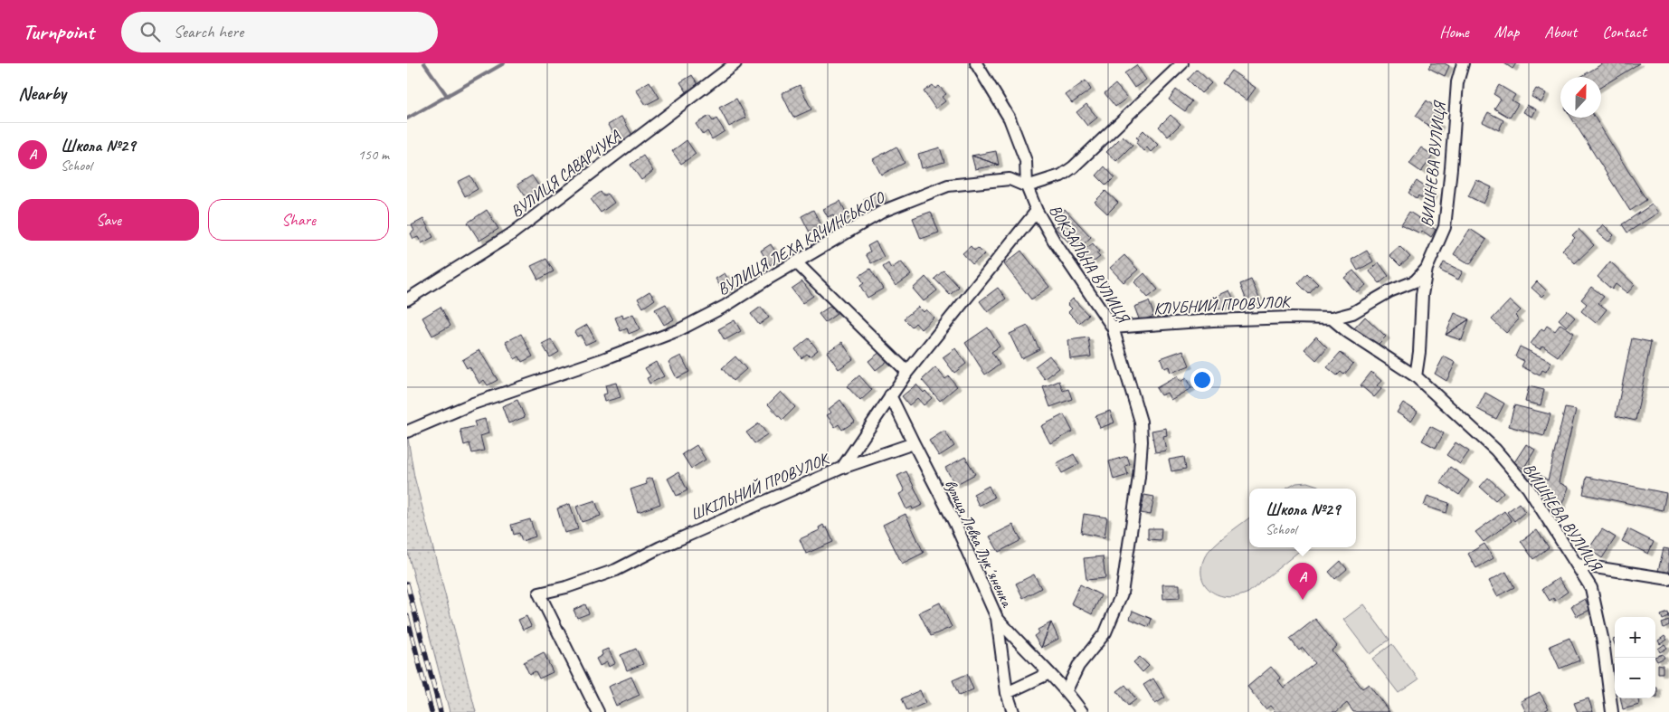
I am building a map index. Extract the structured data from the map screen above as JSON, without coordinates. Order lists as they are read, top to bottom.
{
  "streets": {
    "street": [
      "ВИШНЕВА ВУЛИЦЯ",
      "ВУЛИЦЯ САВАРЧУКА",
      "ВУЛИЦЯ ЛЕХА КАЧИНСЬКОГО",
      "ВОКЗАЛЬНА ВУЛИЦЯ",
      "КЛУБНИЙ ПРОВУЛОК",
      "ШКІЛЬНИЙ ПРОВУЛОК",
      "вулиця Левка Лукʼяненка"
    ]
  },
  "crossings": [
    ["ВИШНЕВА ВУЛИЦЯ", "КЛУБНИЙ ПРОВУЛОК"],
    ["ВУЛИЦЯ ЛЕХА КАЧИНСЬКОГО", "ВОКЗАЛЬНА ВУЛИЦЯ"],
    ["ВОКЗАЛЬНА ВУЛИЦЯ", "КЛУБНИЙ ПРОВУЛОК"],
    ["ВОКЗАЛЬНА ВУЛИЦЯ", "ШКІЛЬНИЙ ПРОВУЛОК"],
    ["ШКІЛЬНИЙ ПРОВУЛОК", "вулиця Левка Лукʼяненка"]
  ],
  "north": "top",
  "page": {
    "header": "Turnpoint",
    "search": "Search here",
    "nav": [
      "Home",
      "Map",
      "About",
      "Contact"
    ],
    "heading": "Nearby",
    "list": [
      {
        "mark": "A",
        "name": "Школа №29",
        "note": "School",
        "value": "150 m"
      }
    ],
    "buttons": ["Save", "Share"],
    "popup": ["Школа №29", "School"],
    "pins": "A",
    "map_buttons": ["+", "−"]
  }
}
